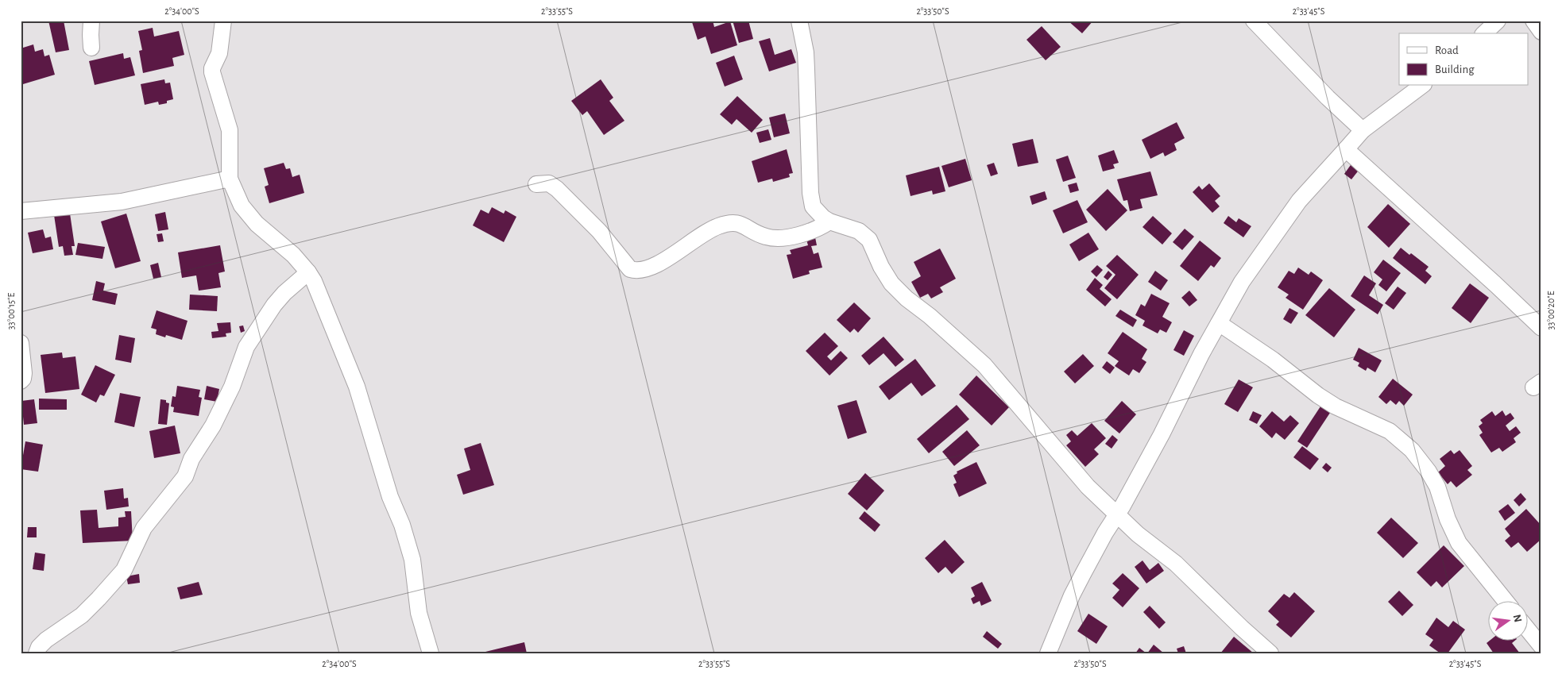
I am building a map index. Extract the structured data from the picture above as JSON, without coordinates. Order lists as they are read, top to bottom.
{
  "legend": ["Road", "Building"],
  "north": "right",
  "coordinates": [
    "2°34'00\"S",
    "2°33'55\"S",
    "2°33'50\"S",
    "2°33'45\"S",
    "33°00'20\"E",
    "33°00'15\"E"
  ]
}
